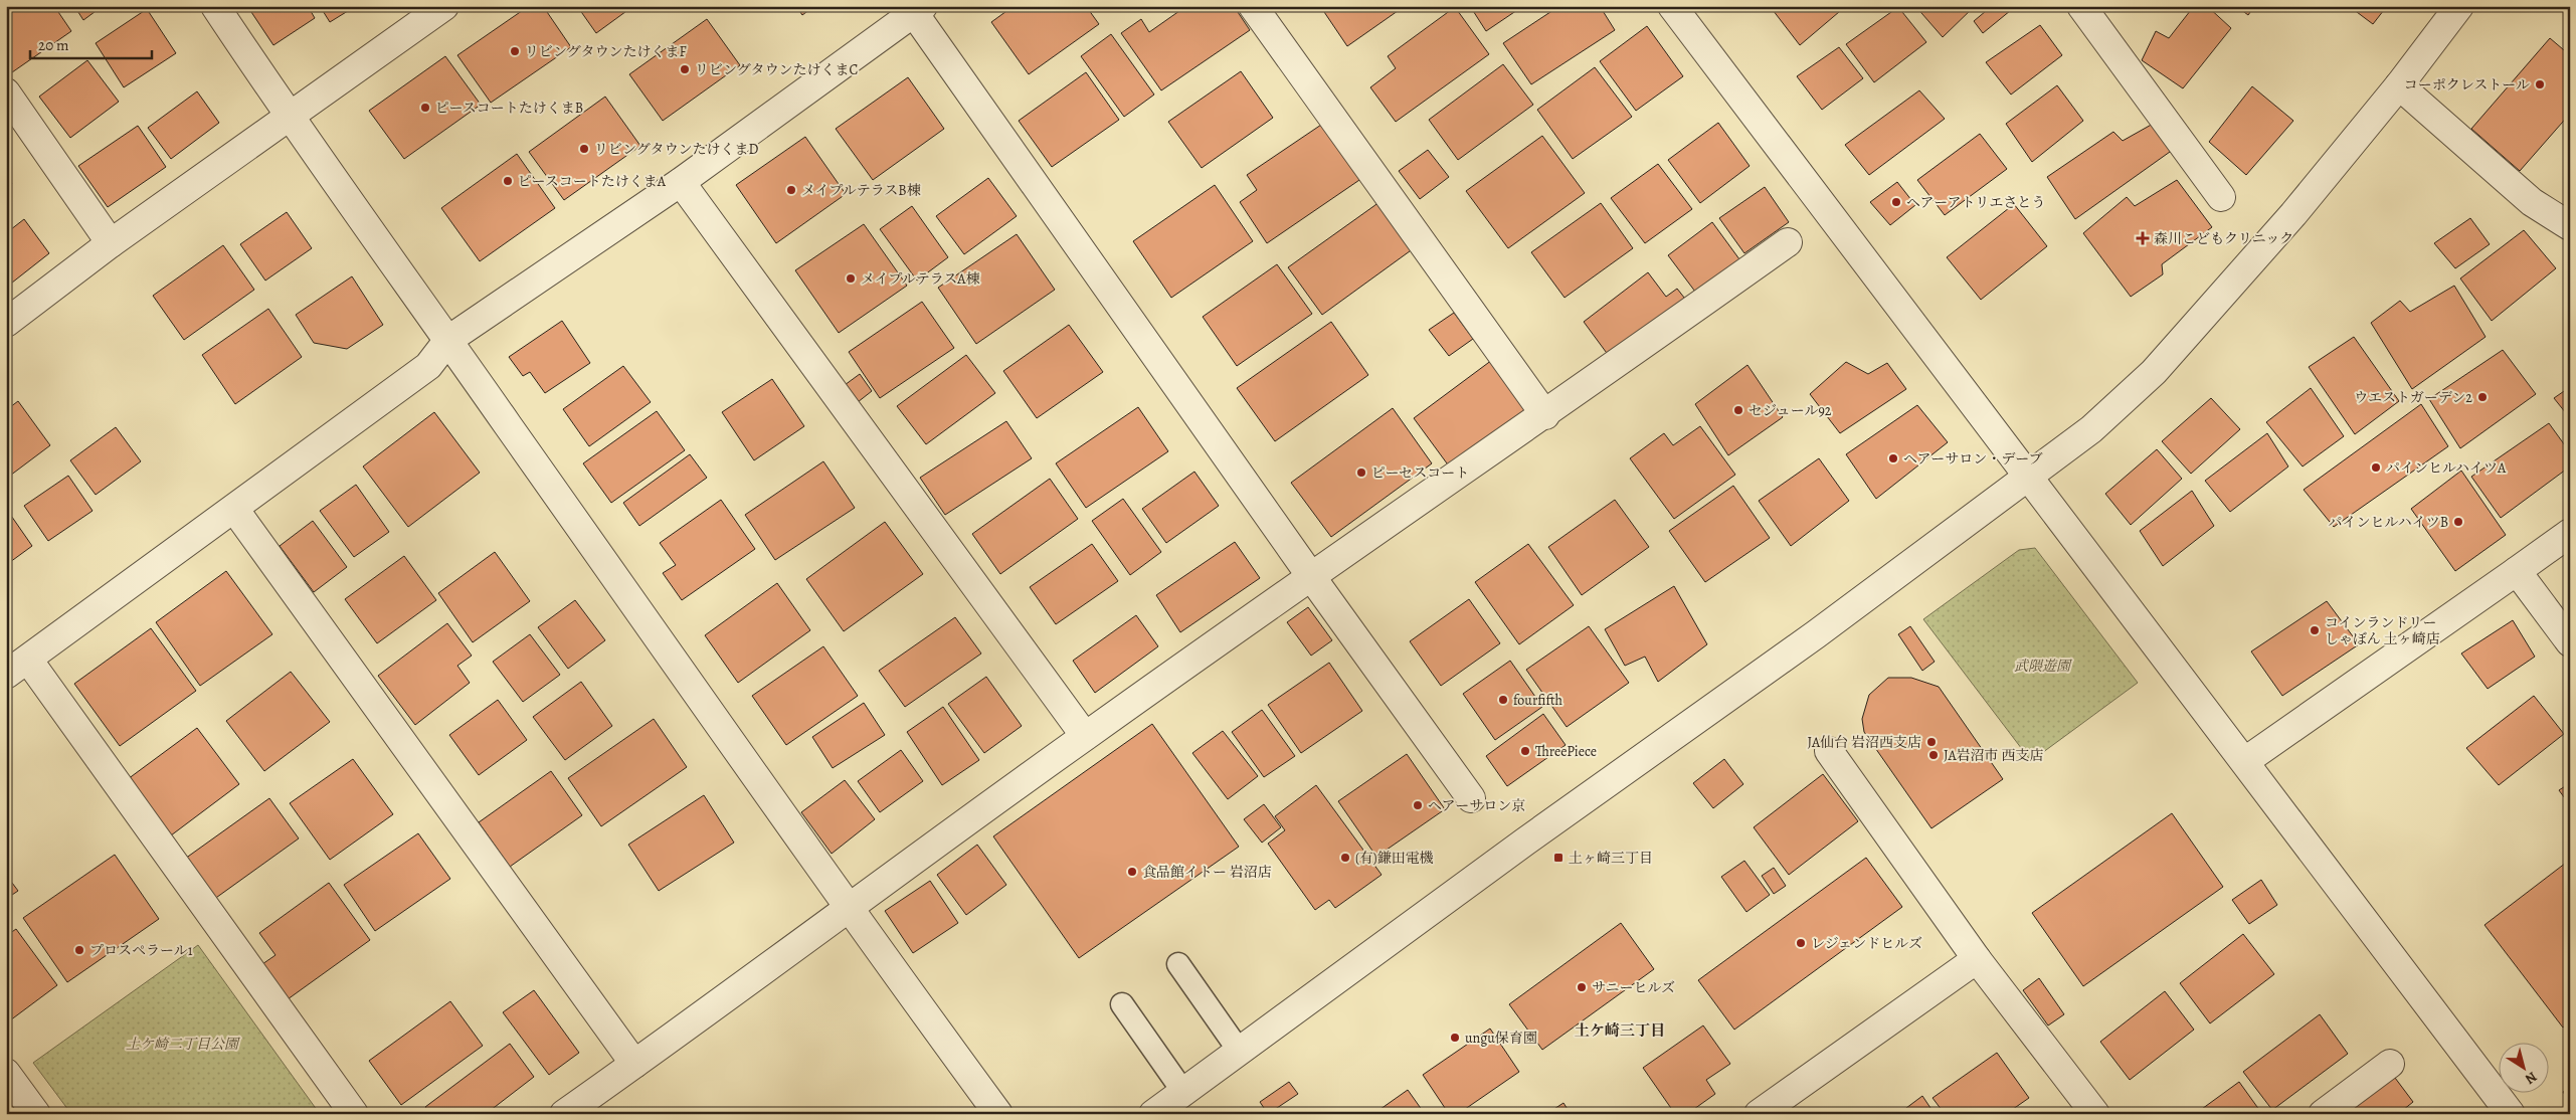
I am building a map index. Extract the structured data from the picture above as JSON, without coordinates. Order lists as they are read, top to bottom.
{
  "districts": ["土ケ崎三丁目"],
  "parks": ["武隈遊園", "土ケ崎二丁目公園"],
  "places": {
    "other": [
      "リビングタウンたけくまF",
      "リビングタウンたけくまC",
      "コーポクレストール",
      "ピースコートたけくまB",
      "リビングタウンたけくまD",
      "ピースコートたけくまA",
      "メイプルテラスB棟",
      "ヘアーアトリエさとう",
      "メイプルテラスA棟",
      "ウエストガーデン2",
      "セジュール92",
      "ヘアーサロン・デーブ",
      "パインヒルハイツA",
      "ピーセスコート",
      "パインヒルハイツB",
      "コインランドリー しゃぼん 土ヶ崎店",
      "fourfifth",
      "JA仙台 岩沼西支店",
      "ThreePiece",
      "JA岩沼市 西支店",
      "ヘアーサロン京",
      "(有)鎌田電機",
      "食品館イトー 岩沼店",
      "レジェンドヒルズ",
      "プロスペラール1",
      "サニーヒルズ",
      "ungu保育園"
    ],
    "health": ["森川こどもクリニック"],
    "transit": ["土ヶ崎三丁目"]
  },
  "scale_bar": "20 m",
  "north": "bottom right"
}
